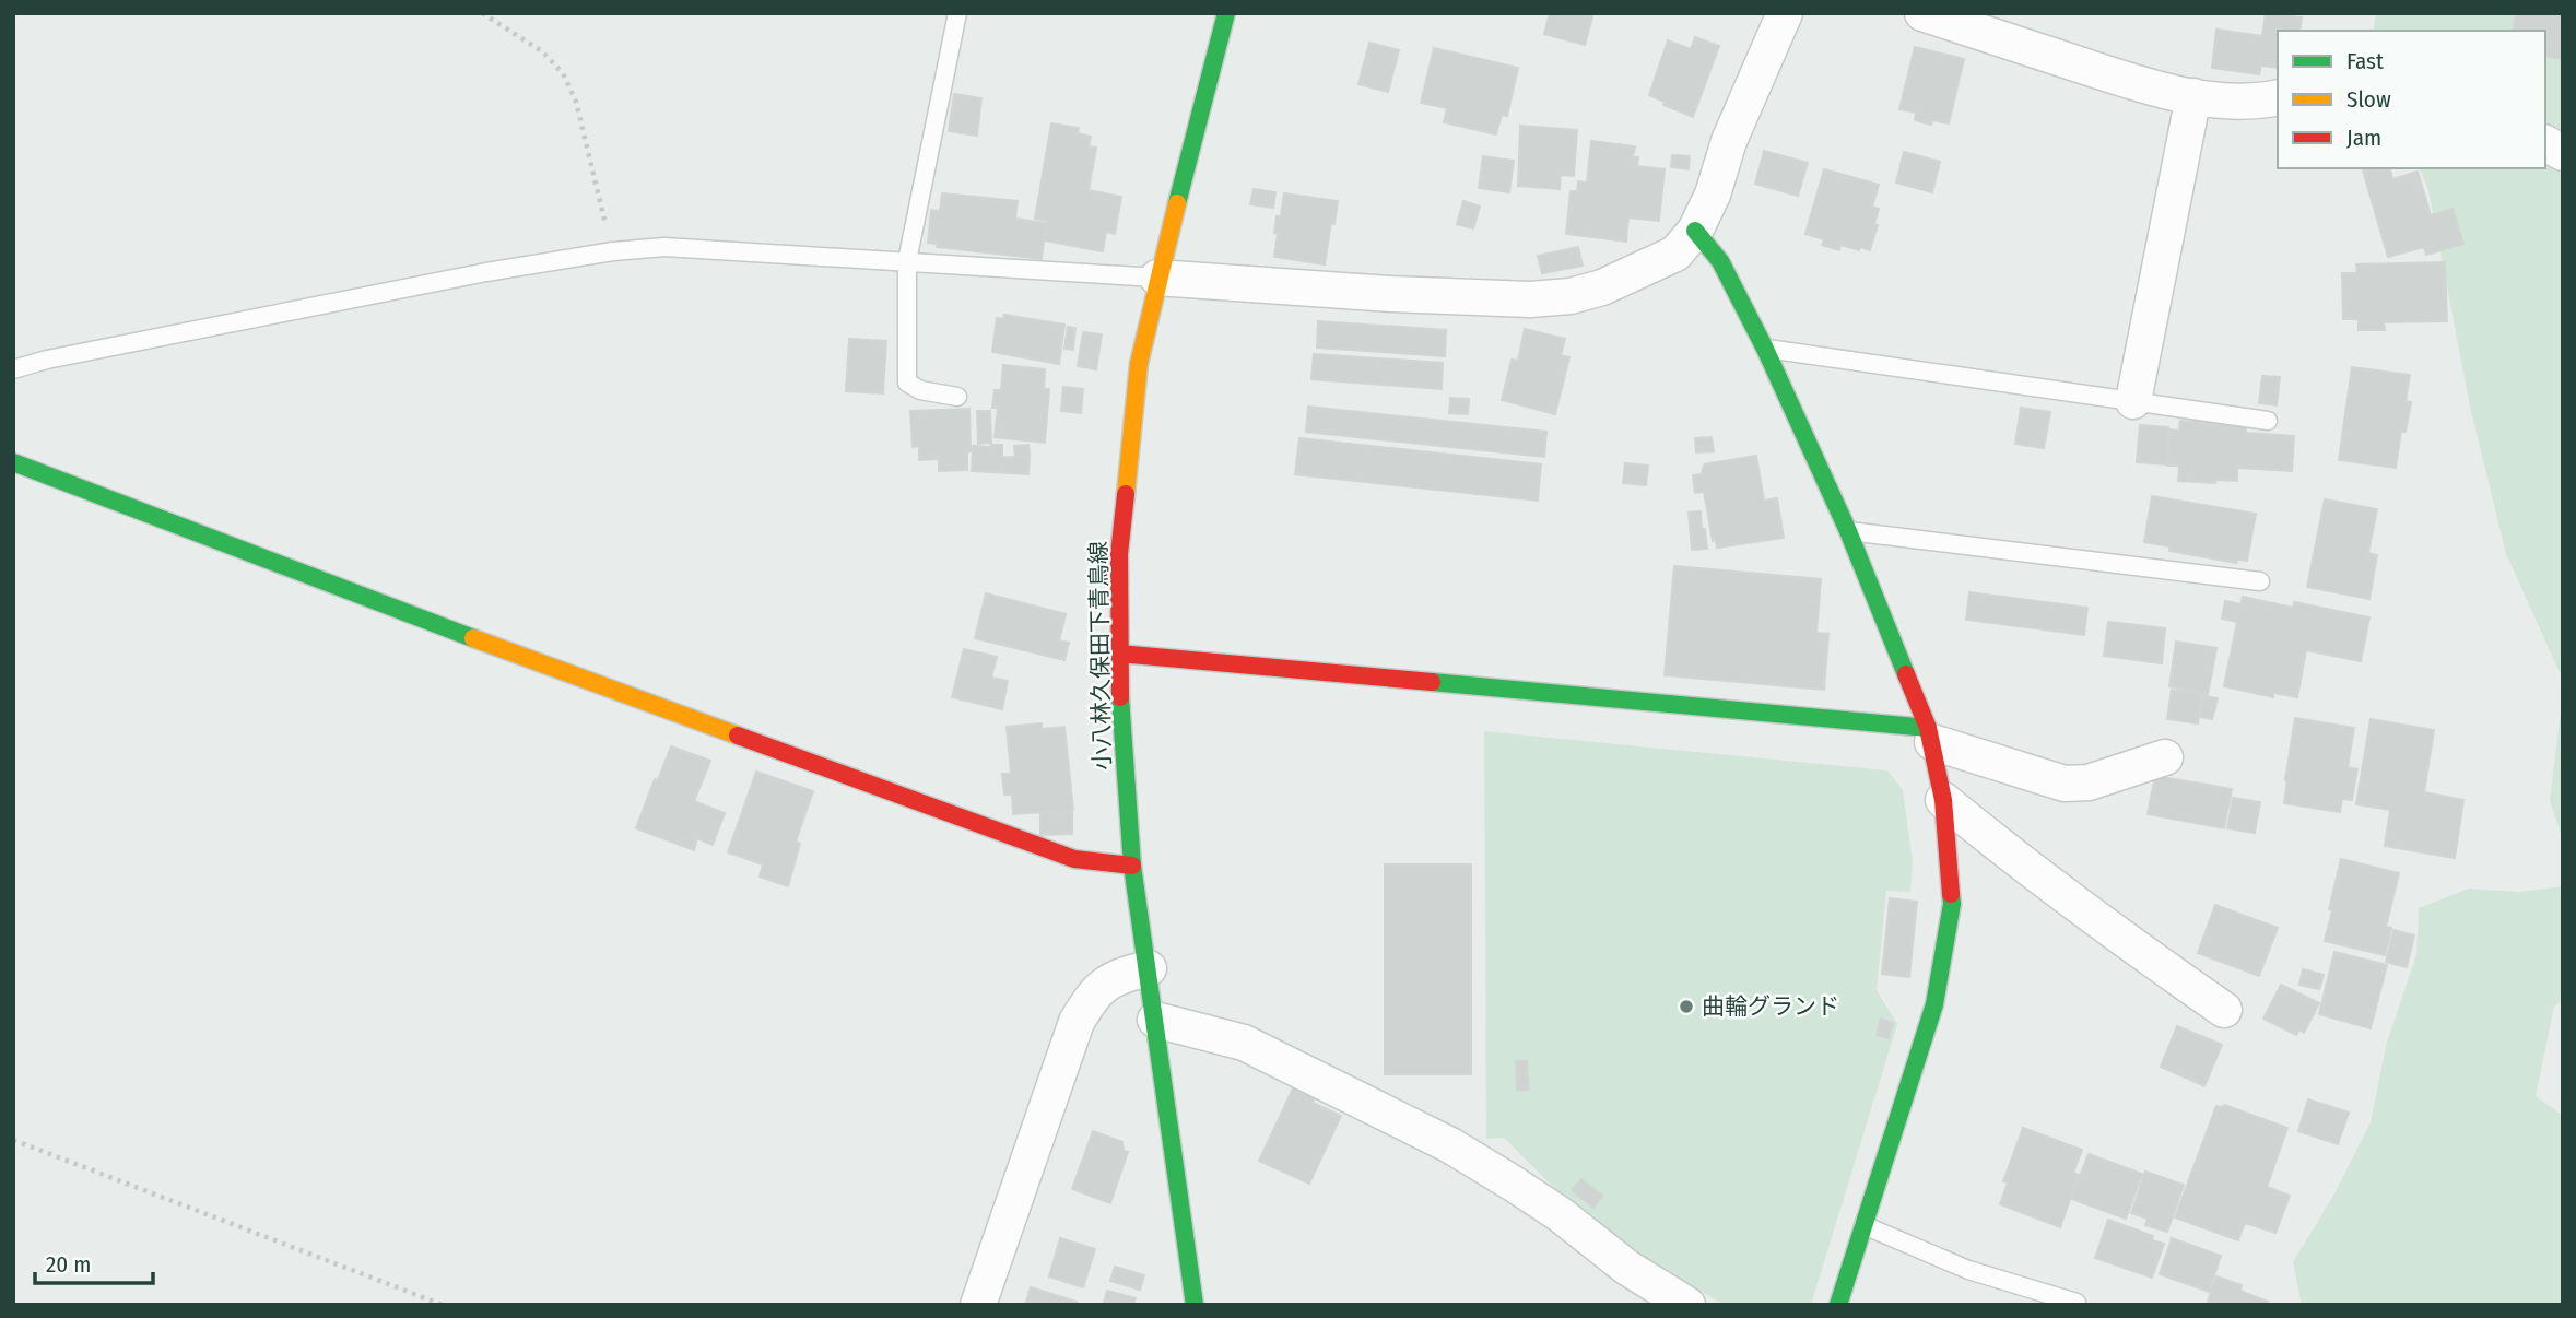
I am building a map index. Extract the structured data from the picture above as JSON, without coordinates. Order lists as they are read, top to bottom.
{
  "streets": {
    "street": ["小八林久保田下青鳥線"]
  },
  "places": ["曲輪グランド"],
  "legend": ["Fast", "Slow", "Jam"],
  "scale_bar": "20 m"
}
